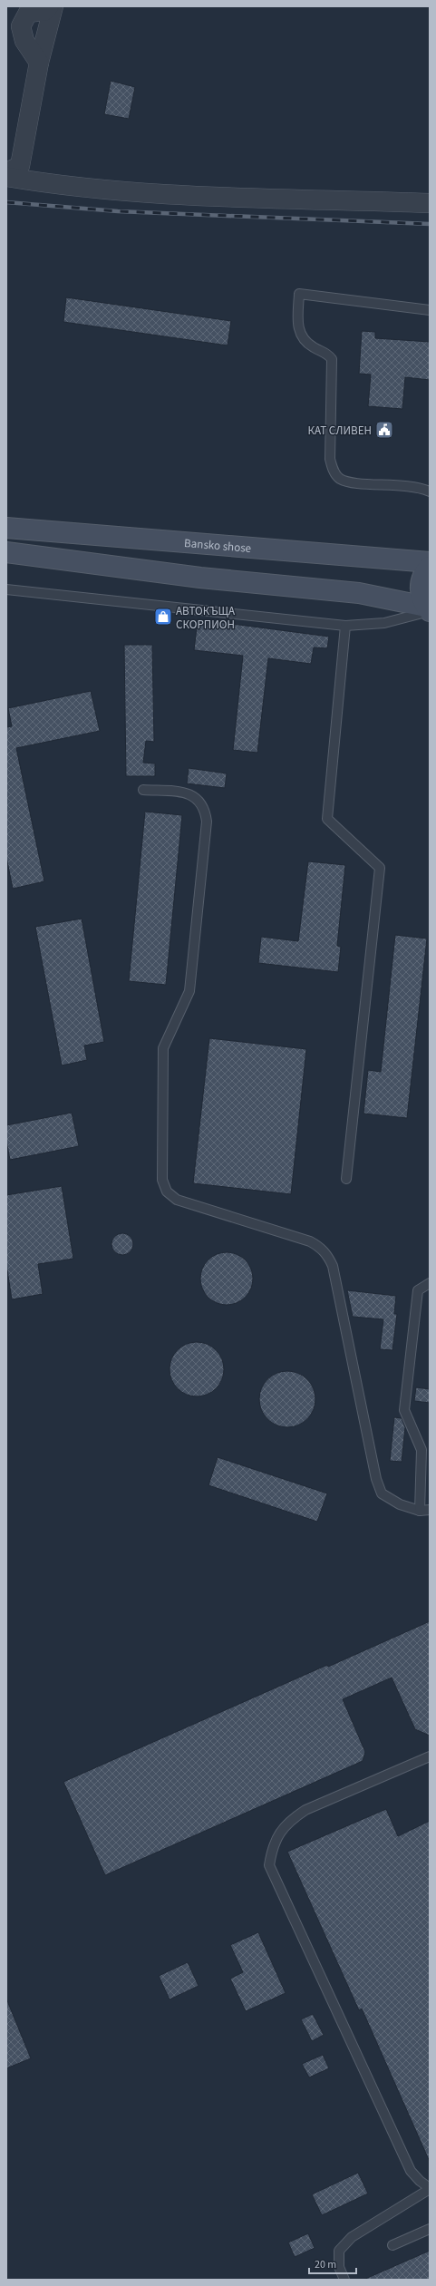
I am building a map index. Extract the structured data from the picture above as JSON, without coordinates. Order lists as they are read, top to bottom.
{
  "streets": {
    "main road": ["Bansko shose"]
  },
  "places": {
    "public building": ["КАТ СЛИВЕН"],
    "shop": ["АВТОКЪЩА СКОРПИОН"]
  },
  "scale_bar": "20 m"
}
